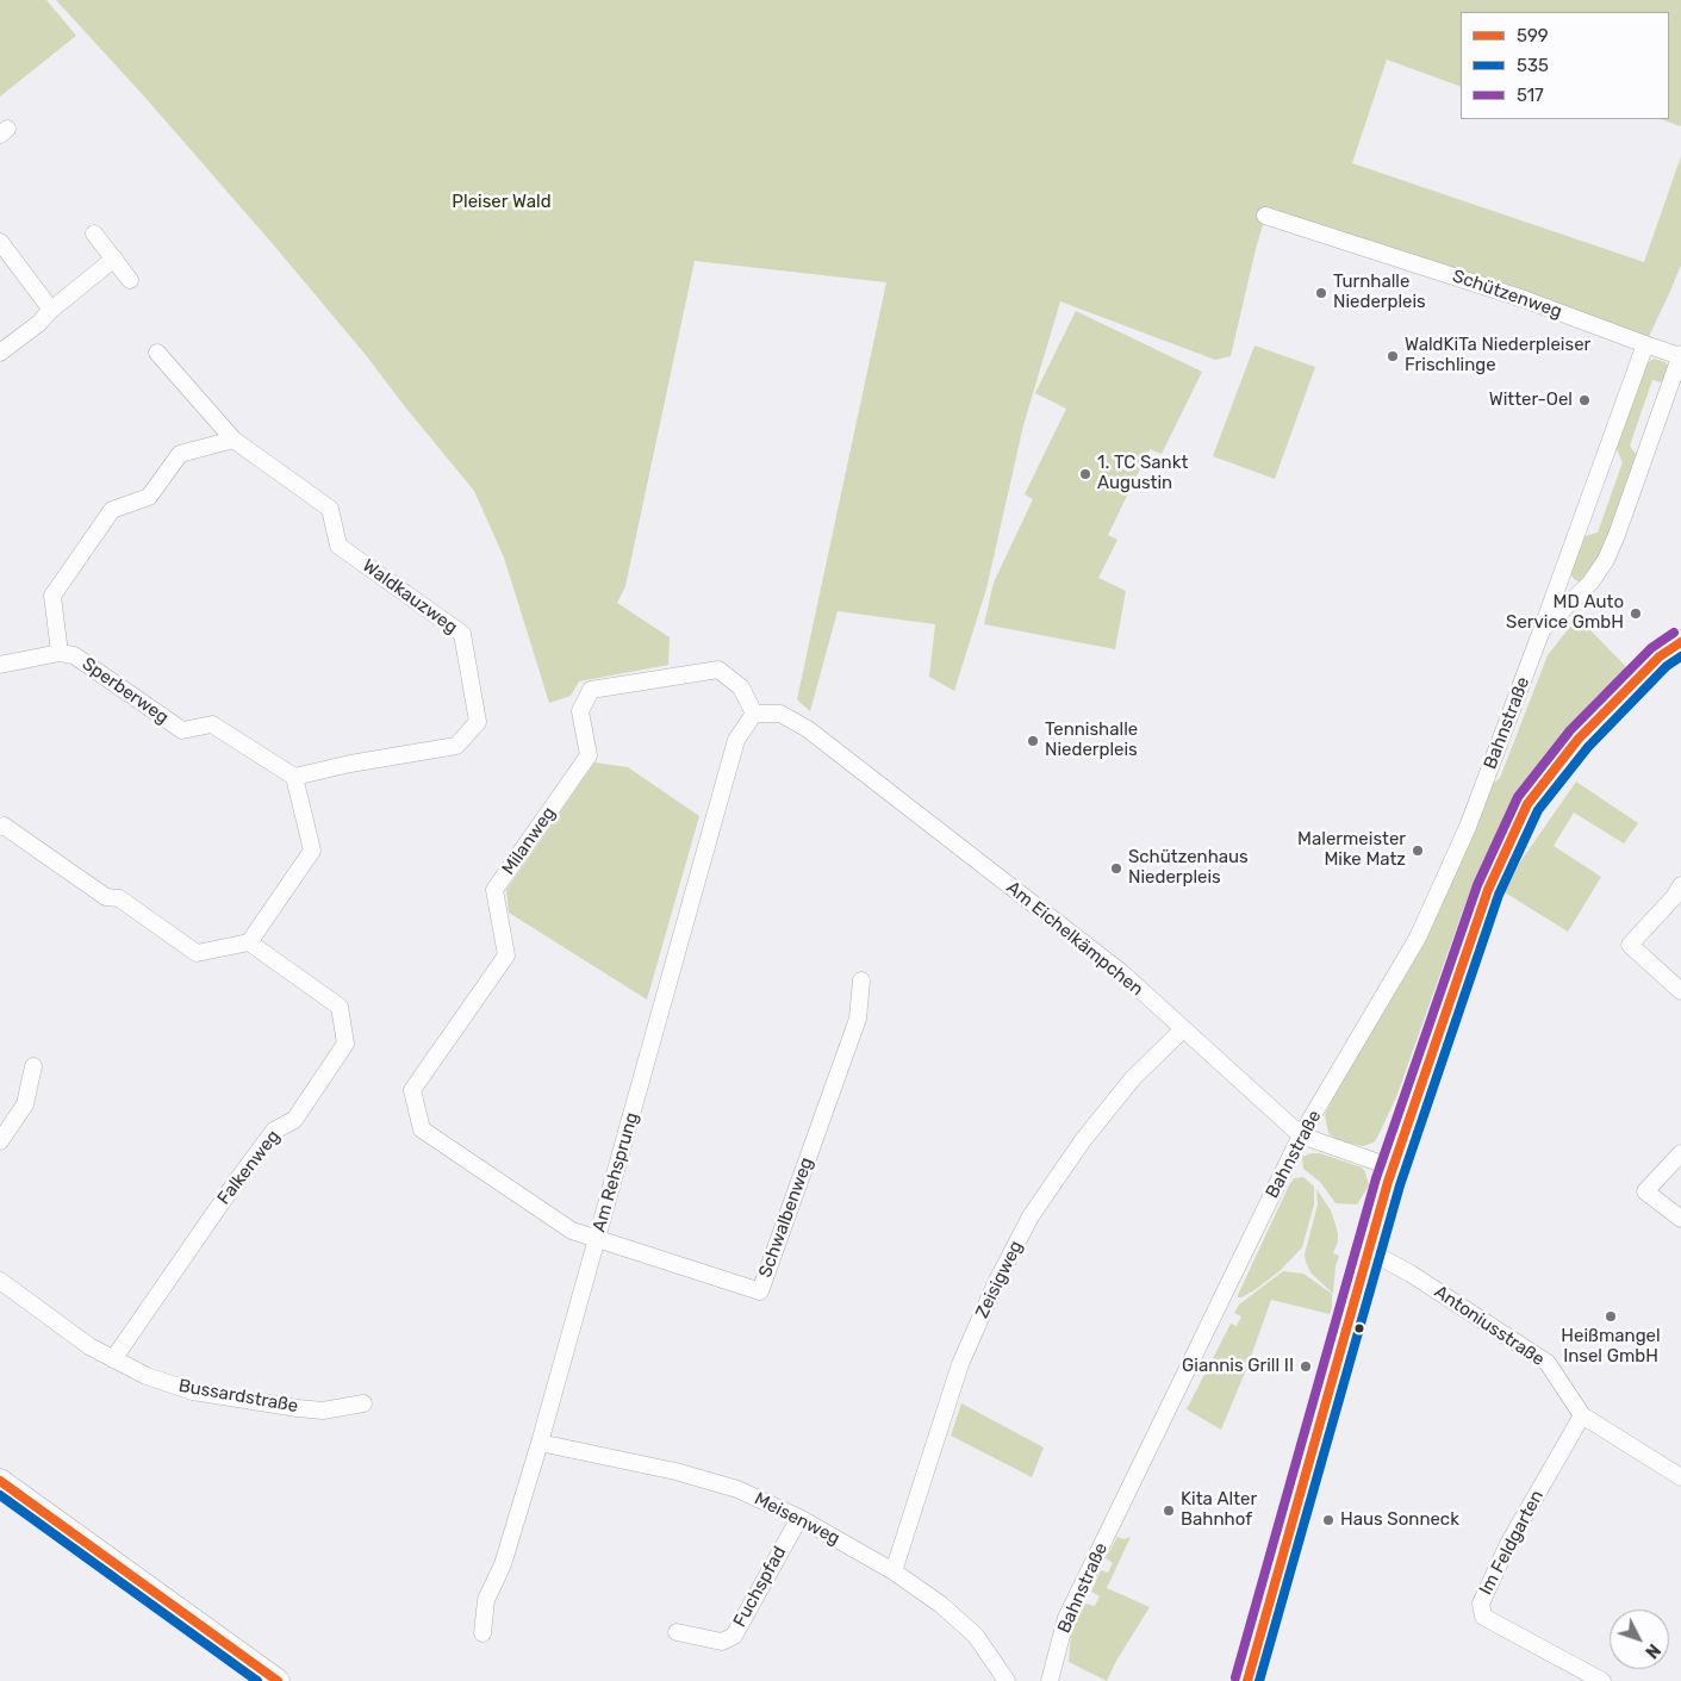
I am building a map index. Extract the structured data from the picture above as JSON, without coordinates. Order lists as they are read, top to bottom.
{
  "streets": {
    "street": [
      "Schützenweg",
      "Waldkauzweg",
      "Sperberweg",
      "Bahnstraße",
      "Milanweg",
      "Am Eichelkämpchen",
      "Falkenweg",
      "Am Rehsprung",
      "Schwalbenweg",
      "Zeisigweg",
      "Antoniusstraße",
      "Bussardstraße",
      "Meisenweg",
      "Im Feldgarten",
      "Fuchspfad"
    ]
  },
  "crossings": [
    ["Schützenweg", "Bahnstraße"],
    ["Waldkauzweg", "Sperberweg"],
    ["Bahnstraße", "Am Eichelkämpchen"],
    ["Milanweg", "Am Eichelkämpchen"],
    ["Milanweg", "Am Rehsprung"],
    ["Milanweg", "Schwalbenweg"],
    ["Am Eichelkämpchen", "Am Rehsprung"],
    ["Am Eichelkämpchen", "Zeisigweg"],
    ["Falkenweg", "Bussardstraße"],
    ["Am Rehsprung", "Schwalbenweg"],
    ["Am Rehsprung", "Meisenweg"],
    ["Zeisigweg", "Meisenweg"],
    ["Antoniusstraße", "Im Feldgarten"],
    ["Meisenweg", "Fuchspfad"]
  ],
  "parks": ["Pleiser Wald"],
  "places": [
    "Turnhalle Niederpleis",
    "WaldKiTa Niederpleiser Frischlinge",
    "Witter-Oel",
    "1. TC Sankt Augustin",
    "MD Auto Service GmbH",
    "Tennishalle Niederpleis",
    "Malermeister Mike Matz",
    "Schützenhaus Niederpleis",
    "Heißmangel Insel GmbH",
    "Giannis Grill II",
    "Kita Alter Bahnhof",
    "Haus Sonneck"
  ],
  "lines": ["transit line 517", "transit line 599", "transit line 535"],
  "legend": ["599", "535", "517"],
  "north": "bottom right"
}
